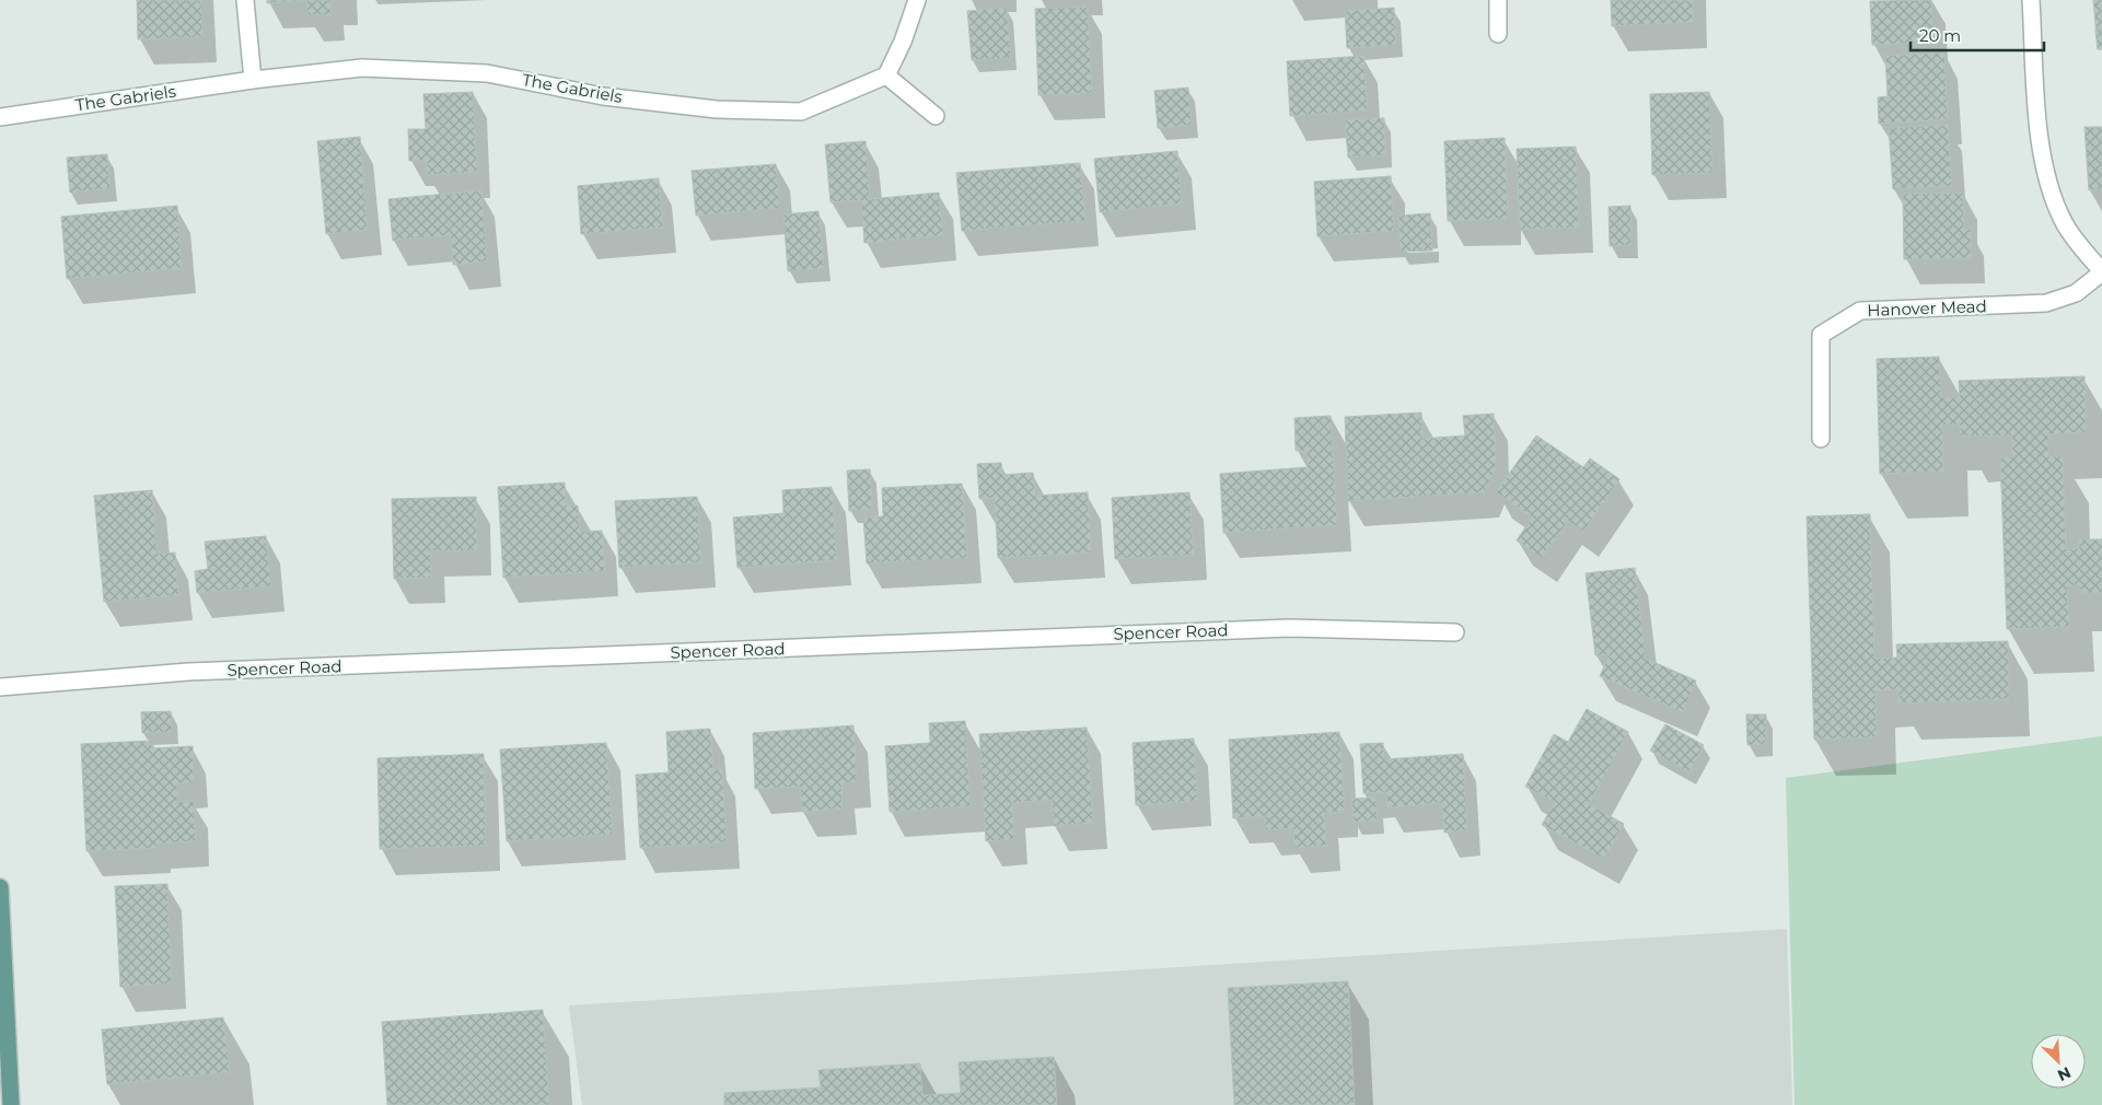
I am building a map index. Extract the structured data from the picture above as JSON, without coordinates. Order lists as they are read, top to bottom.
{
  "streets": {
    "street": ["The Gabriels", "Hanover Mead", "Spencer Road"]
  },
  "scale_bar": "20 m",
  "north": "bottom right"
}
